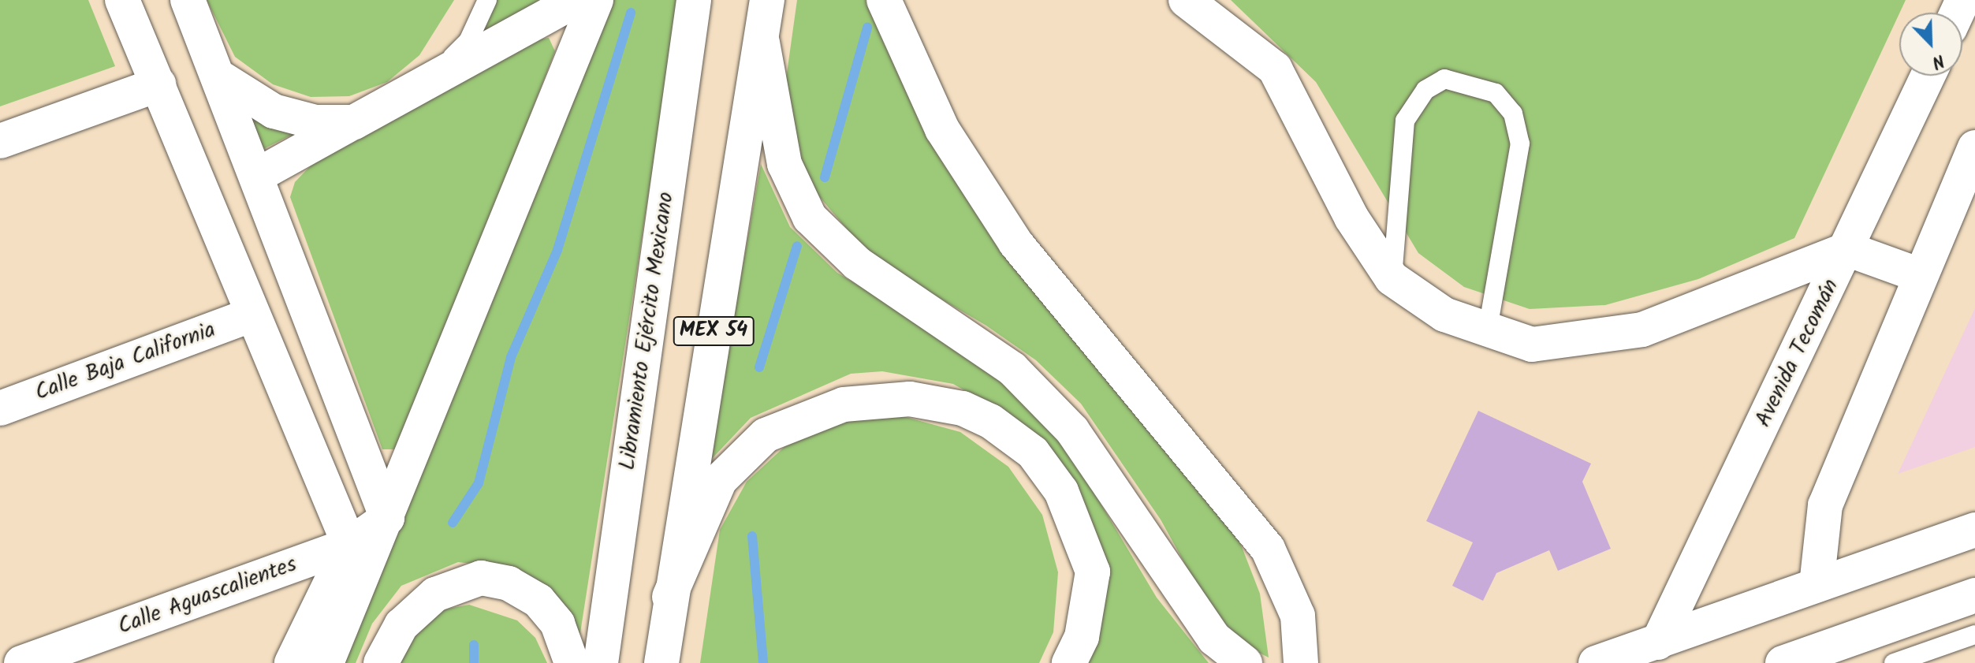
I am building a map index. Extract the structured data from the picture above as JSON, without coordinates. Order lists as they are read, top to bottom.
{
  "streets": {
    "main road": [
      "Libramiento Ejército Mexicano",
      "MEX 54",
      "Avenida Tecomán",
      "Calle Baja California",
      "Calle Aguascalientes"
    ]
  },
  "north": "bottom right"
}
